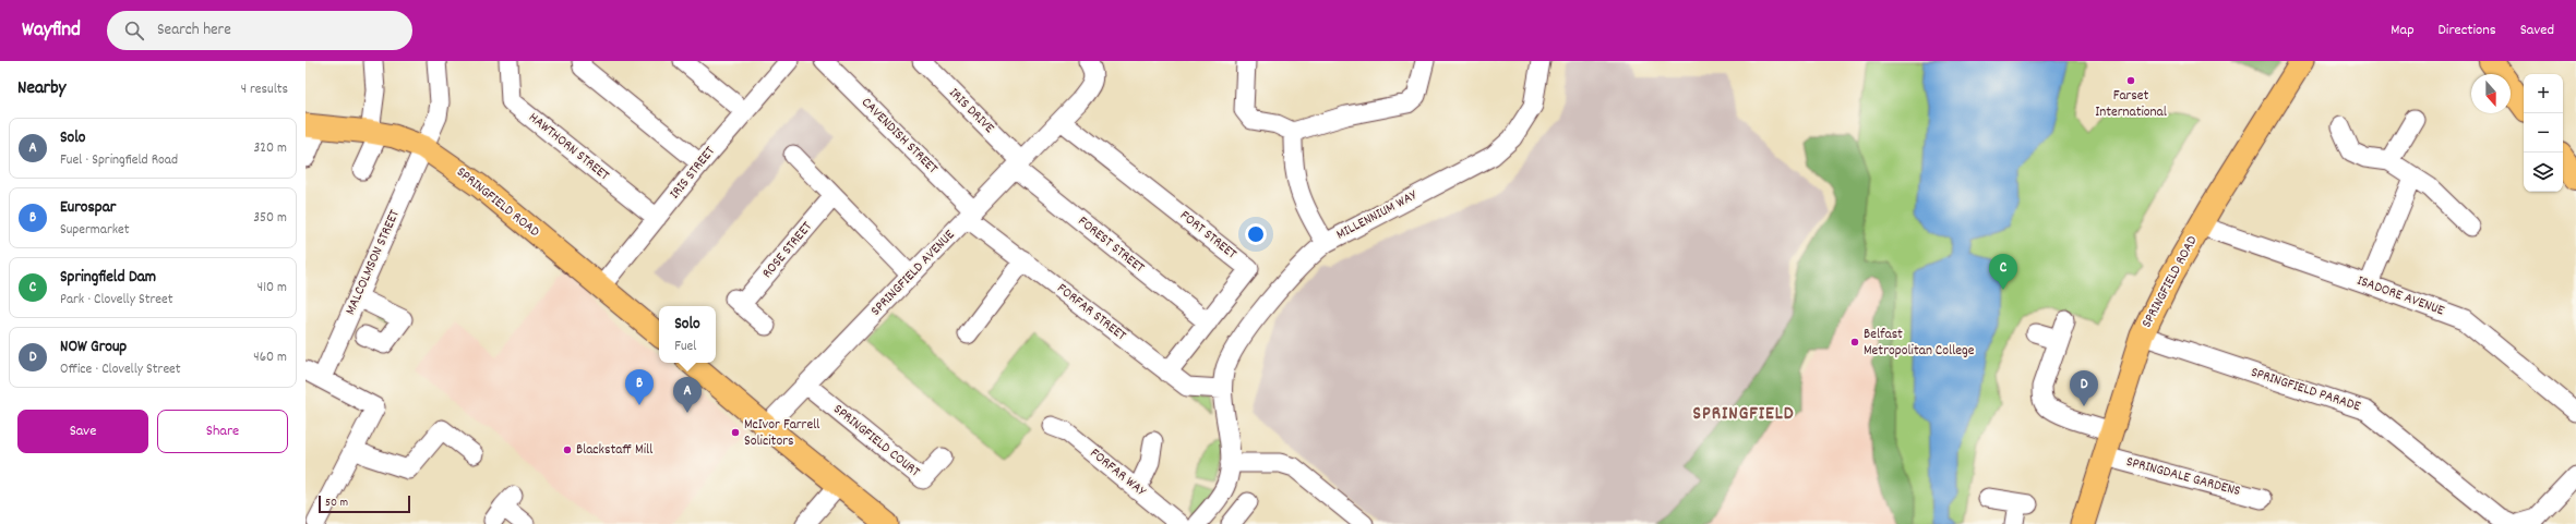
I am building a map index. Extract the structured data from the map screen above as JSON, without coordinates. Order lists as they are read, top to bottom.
{
  "streets": {
    "main road": ["SPRINGFIELD ROAD"],
    "street": [
      "IRIS DRIVE",
      "CAVENDISH STREET",
      "HAWTHORN STREET",
      "IRIS STREET",
      "MILLENNIUM WAY",
      "FORT STREET",
      "FOREST STREET",
      "ROSE STREET",
      "MALCOLMSON STREET",
      "SPRINGFIELD AVENUE",
      "ISADORE AVENUE",
      "FORFAR STREET",
      "SPRINGFIELD PARADE",
      "SPRINGFIELD COURT",
      "FORFAR WAY",
      "SPRINGDALE GARDENS"
    ]
  },
  "crossings": [
    ["IRIS DRIVE", "FOREST STREET"],
    ["IRIS DRIVE", "SPRINGFIELD AVENUE"],
    ["CAVENDISH STREET", "SPRINGFIELD AVENUE"],
    ["CAVENDISH STREET", "FORFAR STREET"],
    ["HAWTHORN STREET", "IRIS STREET"],
    ["IRIS STREET", "SPRINGFIELD ROAD"],
    ["SPRINGFIELD ROAD", "MALCOLMSON STREET"],
    ["SPRINGFIELD ROAD", "ISADORE AVENUE"],
    ["SPRINGFIELD ROAD", "SPRINGFIELD PARADE"],
    ["SPRINGFIELD ROAD", "SPRINGDALE GARDENS"],
    ["MILLENNIUM WAY", "FORFAR STREET"],
    ["FORT STREET", "FOREST STREET"],
    ["FORT STREET", "SPRINGFIELD AVENUE"],
    ["FORT STREET", "FORFAR STREET"],
    ["FOREST STREET", "SPRINGFIELD AVENUE"],
    ["SPRINGFIELD AVENUE", "FORFAR STREET"],
    ["SPRINGFIELD AVENUE", "SPRINGFIELD COURT"]
  ],
  "districts": ["SPRINGFIELD"],
  "places": [
    "Farset International",
    "Belfast Metropolitan College",
    "McIvor Farrell Solicitors",
    "Blackstaff Mill"
  ],
  "scale_bar": "50 m",
  "north": "bottom",
  "page": {
    "header": "Wayfind",
    "search": "Search here",
    "nav": ["Map", "Directions", "Saved"],
    "heading": ["Nearby", "4 results"],
    "map_buttons": ["+", "−"],
    "list": [
      {
        "mark": "A",
        "name": "Solo",
        "note": "Fuel · Springfield Road",
        "value": "320 m"
      },
      {
        "mark": "B",
        "name": "Eurospar",
        "note": "Supermarket",
        "value": "350 m"
      },
      {
        "mark": "C",
        "name": "Springfield Dam",
        "note": "Park · Clovelly Street",
        "value": "410 m"
      },
      {
        "mark": "D",
        "name": "NOW Group",
        "note": "Office · Clovelly Street",
        "value": "460 m"
      }
    ],
    "pins": [
      "C",
      "B",
      "D",
      "A"
    ],
    "popup": ["Solo", "Fuel"],
    "buttons": ["Save", "Share"],
    "scale": "50 m"
  }
}
